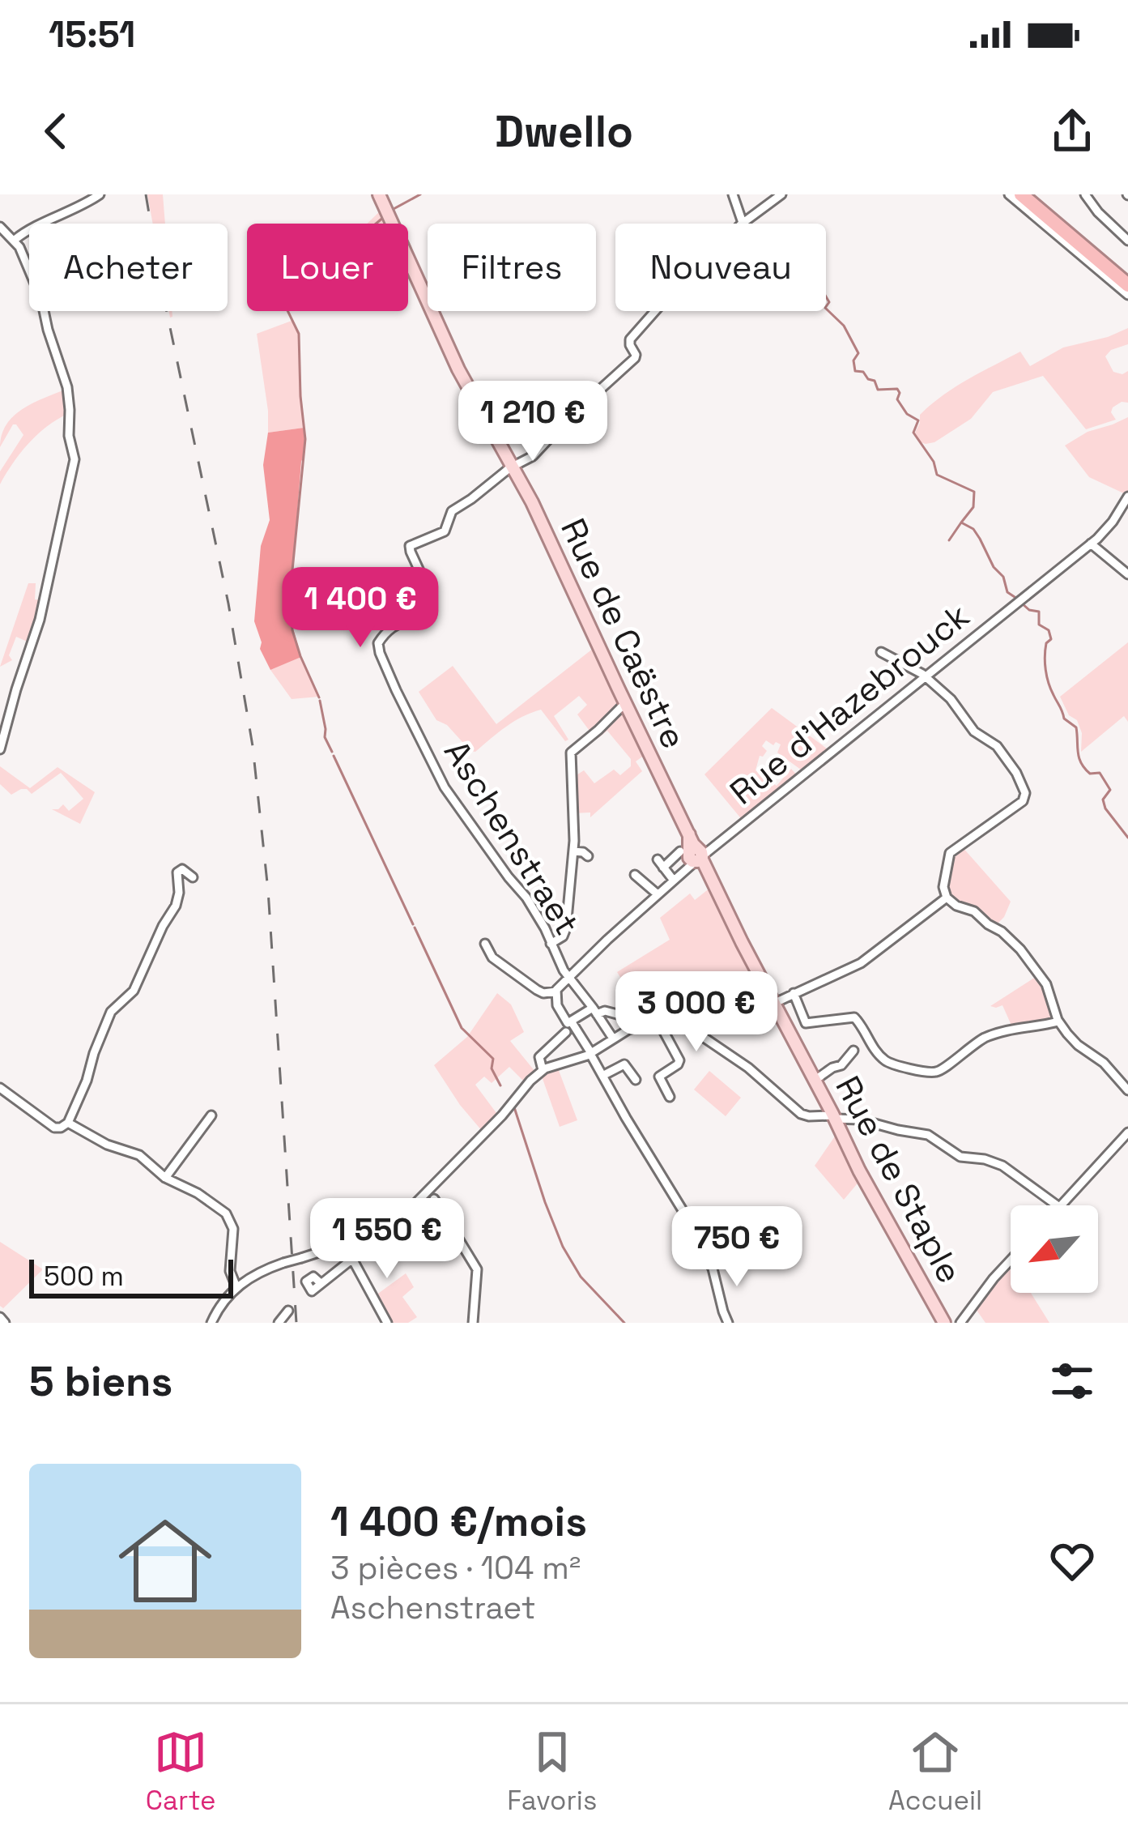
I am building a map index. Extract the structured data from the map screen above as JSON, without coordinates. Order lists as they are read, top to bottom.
{
  "streets": {
    "main road": ["Rue de Caëstre", "Rue de Staple"],
    "street": ["Rue d'Hazebrouck", "Aschenstraet"]
  },
  "crossings": [
    ["Rue de Caëstre", "Rue d'Hazebrouck"],
    ["Rue de Caëstre", "Aschenstraet"],
    ["Rue de Caëstre", "Rue de Staple"],
    ["Rue d'Hazebrouck", "Rue de Staple"]
  ],
  "scale_bar": "500 m",
  "north": "bottom left",
  "page": {
    "status": "15:51",
    "header": "Dwello",
    "chip": [
      "Acheter",
      "Louer",
      "Filtres",
      "Nouveau"
    ],
    "price": [
      "1 210 €",
      "1 400 €",
      "3 000 €",
      "1 550 €",
      "750 €"
    ],
    "scale": "500 m",
    "heading": "5 biens",
    "list": [
      {
        "name": "1 400 €/mois",
        "note": "3 pièces · 104 m² · Aschenstraet"
      }
    ],
    "tabs": ["Carte", "Favoris", "Accueil"]
  }
}
